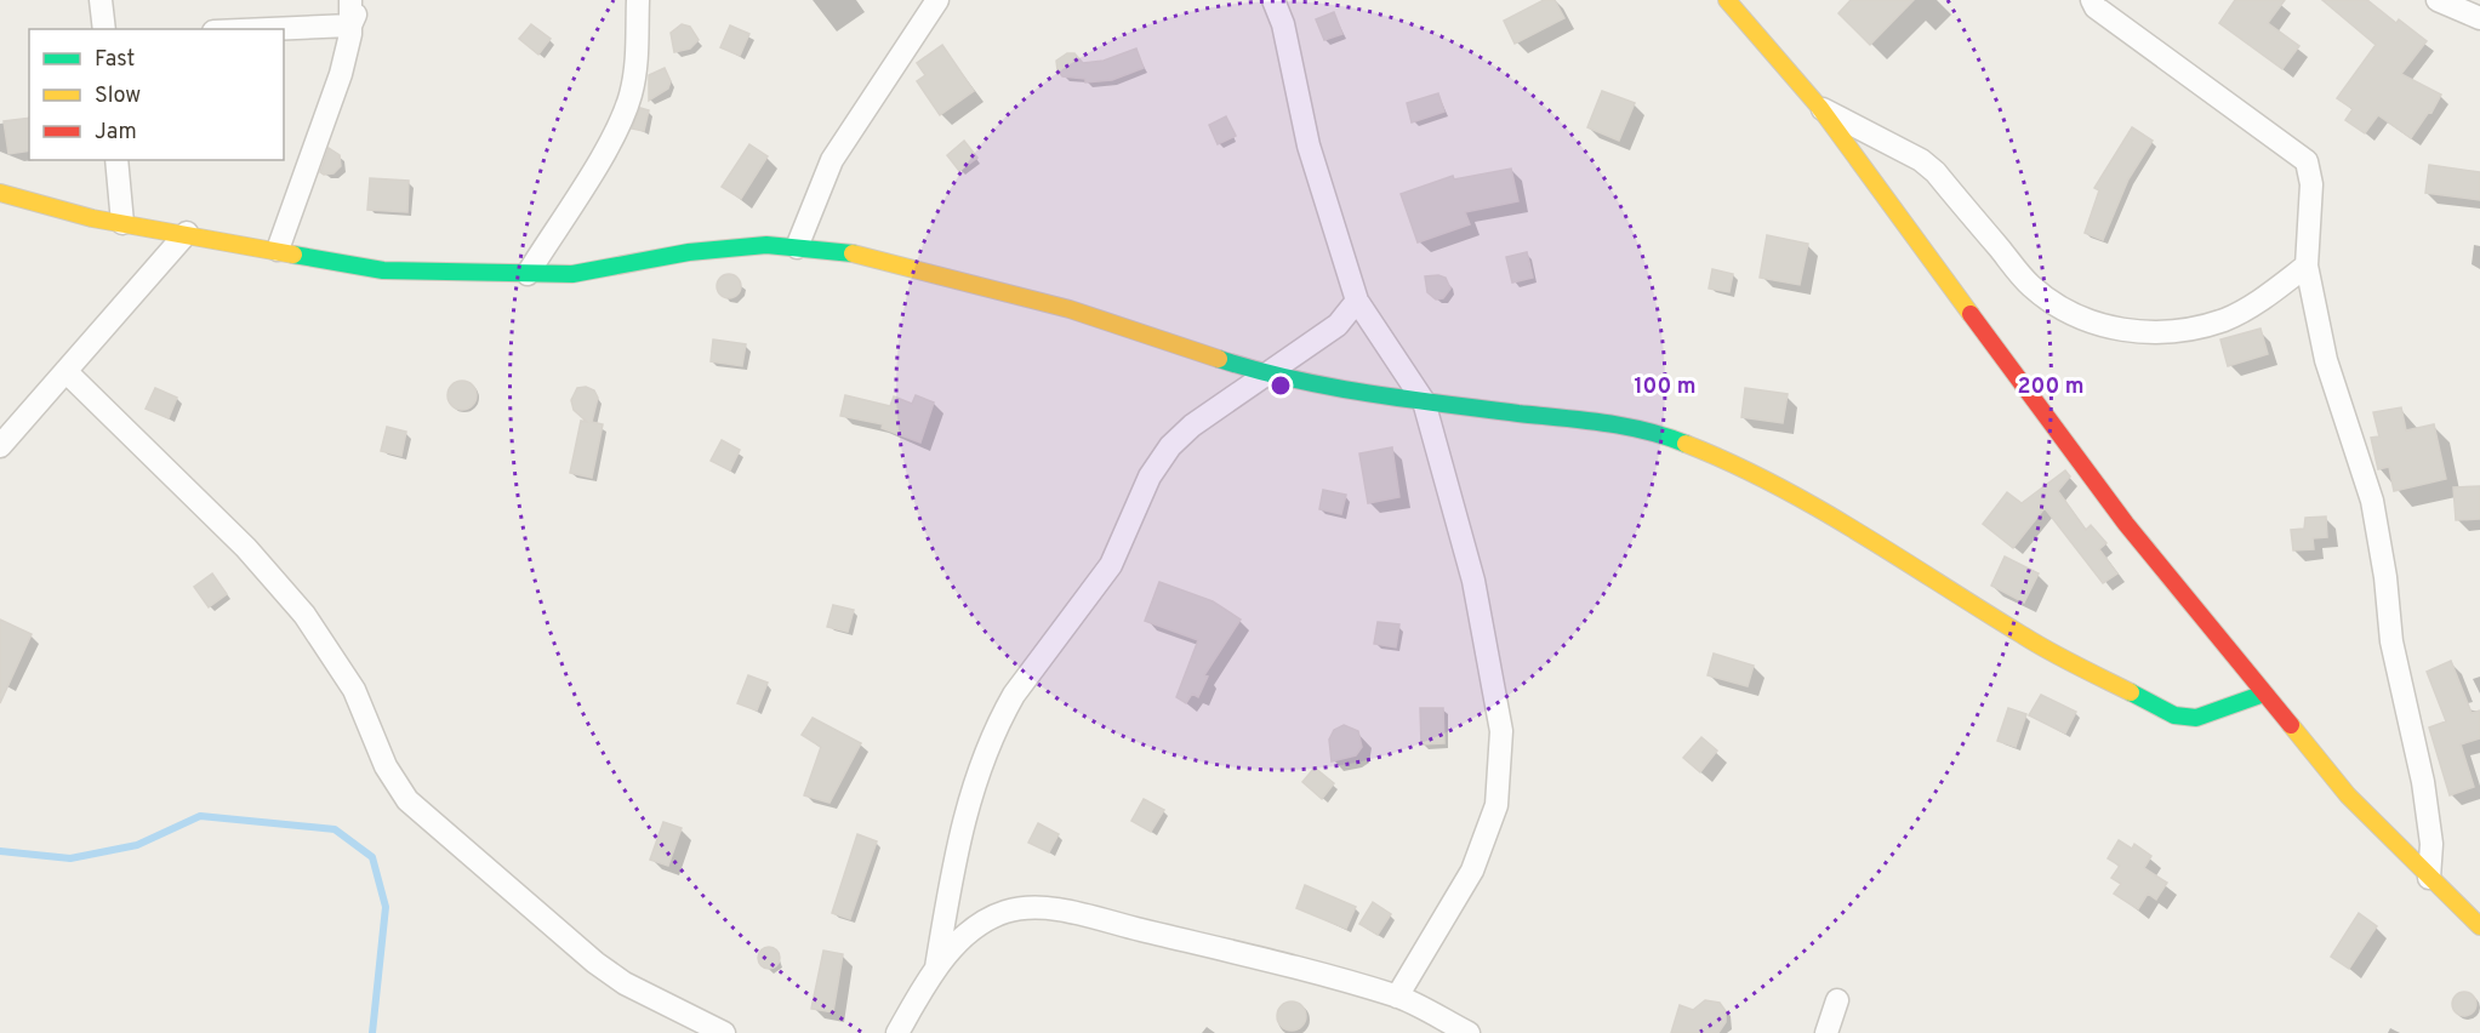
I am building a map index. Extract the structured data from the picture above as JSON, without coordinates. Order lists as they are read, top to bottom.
{
  "legend": ["Fast", "Slow", "Jam"],
  "rings": ["100 m", "200 m"]
}
